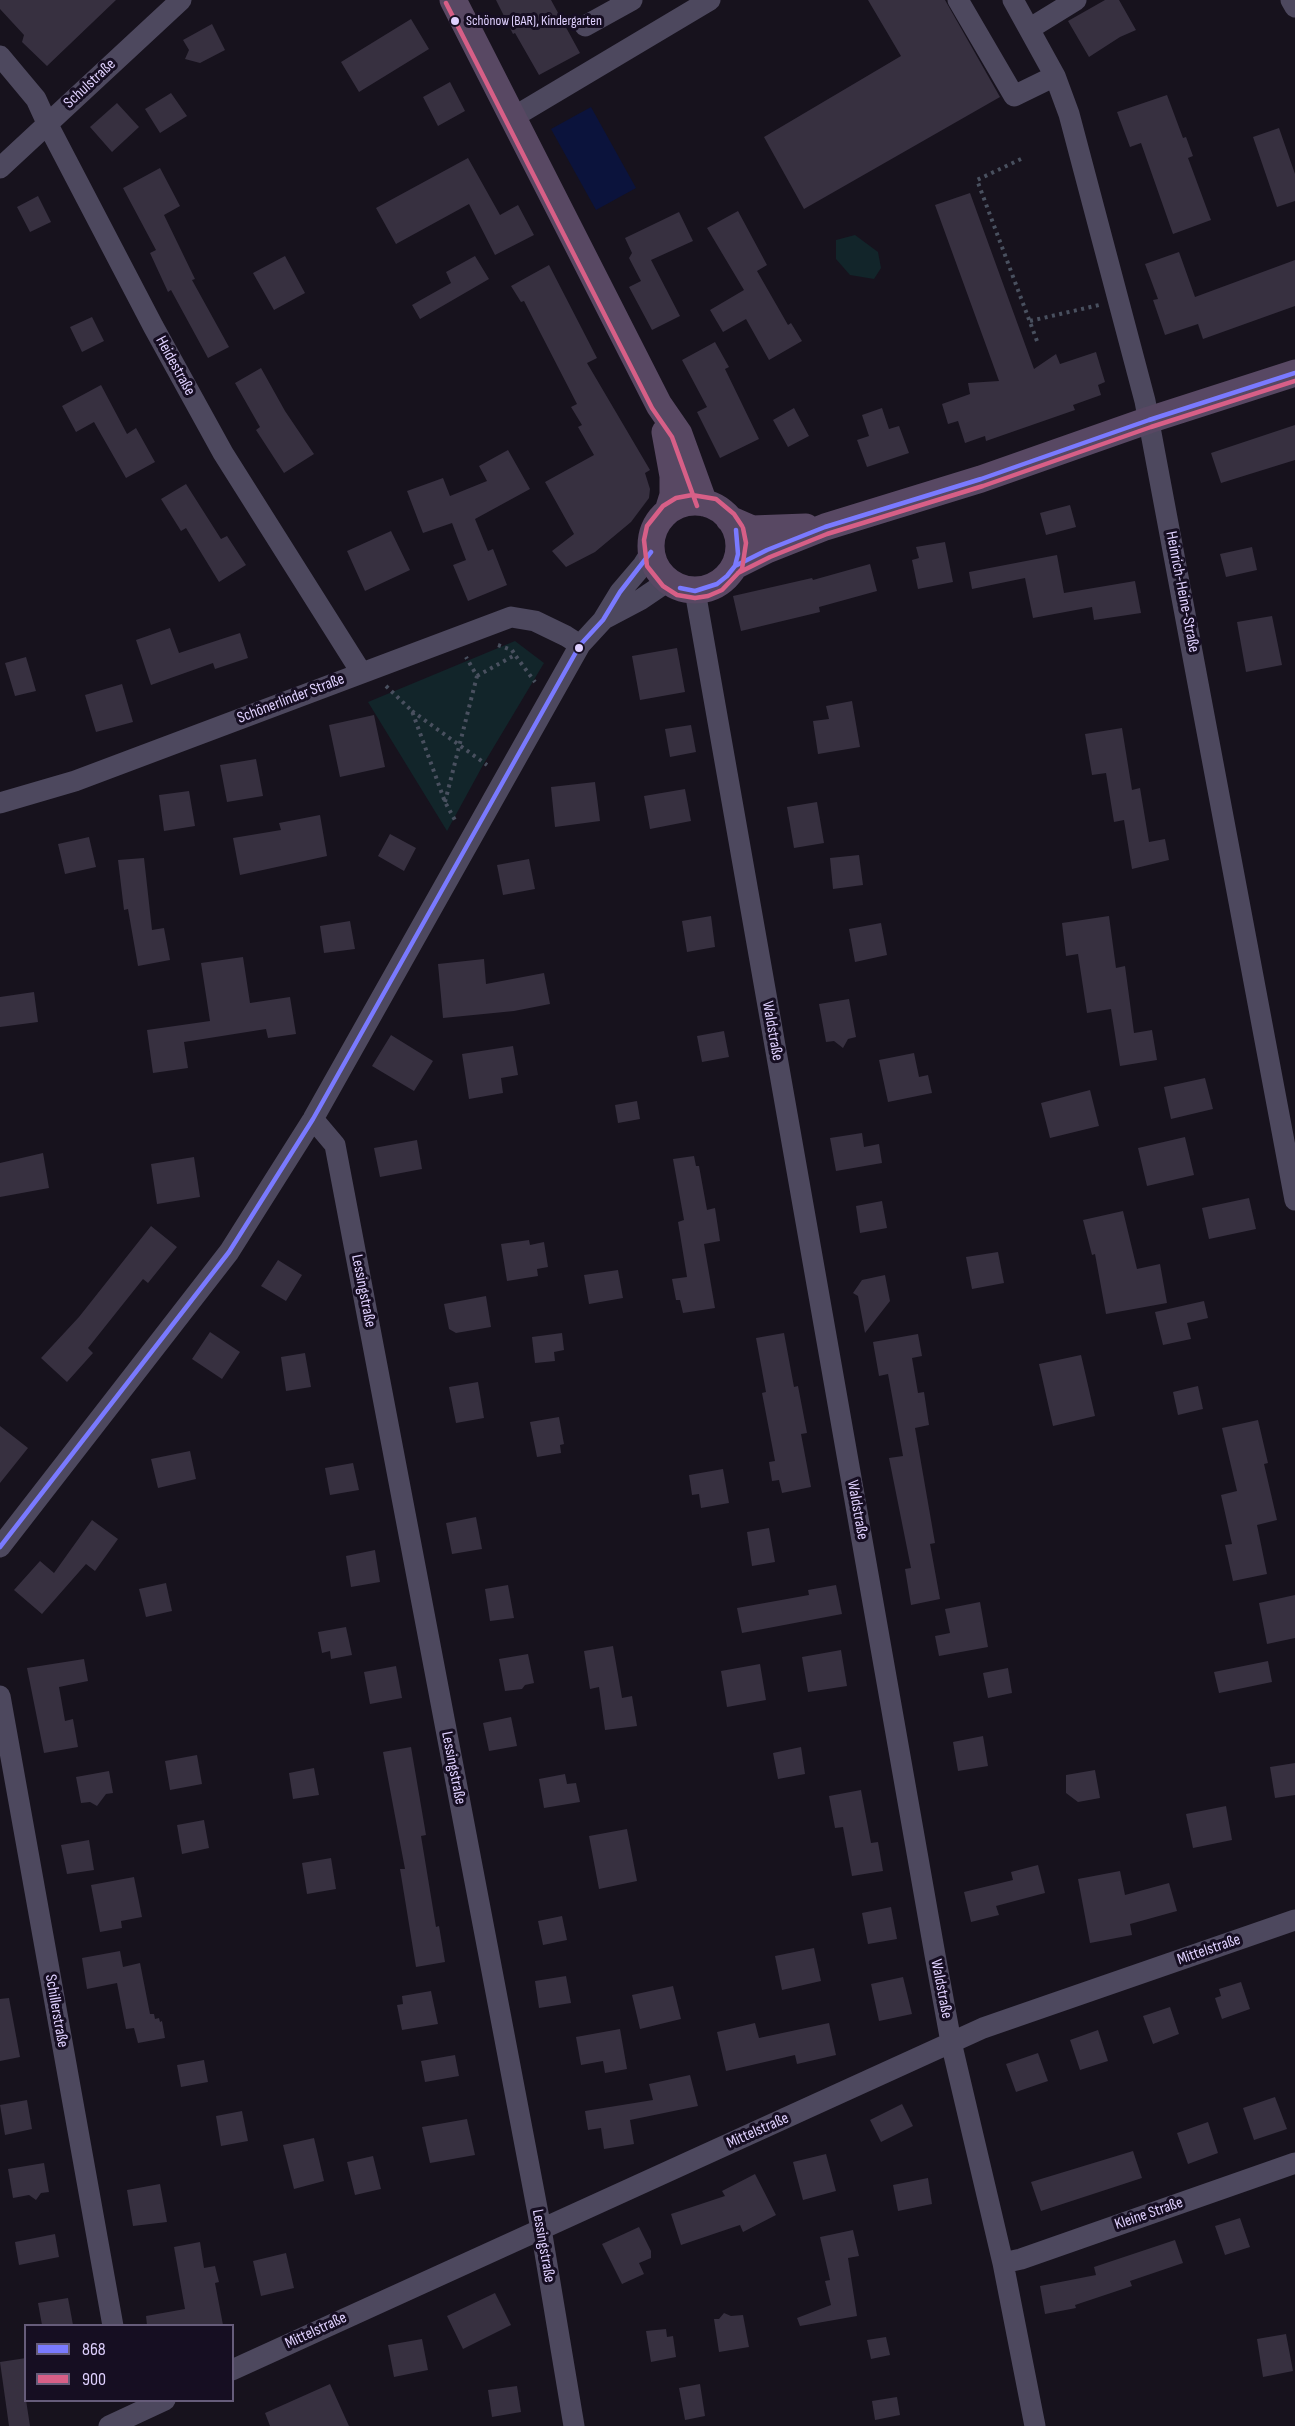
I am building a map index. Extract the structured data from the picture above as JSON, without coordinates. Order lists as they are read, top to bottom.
{
  "streets": {
    "street": [
      "Schulstraße",
      "Heidestraße",
      "Heinrich-Heine-Straße",
      "Schönerlinder Straße",
      "Waldstraße",
      "Lessingstraße",
      "Mittelstraße",
      "Schillerstraße",
      "Kleine Straße"
    ]
  },
  "crossings": [
    ["Schulstraße", "Heidestraße"],
    ["Heidestraße", "Schönerlinder Straße"],
    ["Waldstraße", "Mittelstraße"],
    ["Waldstraße", "Kleine Straße"],
    ["Lessingstraße", "Mittelstraße"]
  ],
  "places": ["Schönow (BAR), Kindergarten"],
  "lines": ["transit line 900", "transit line 868"],
  "legend": ["868", "900"]
}
